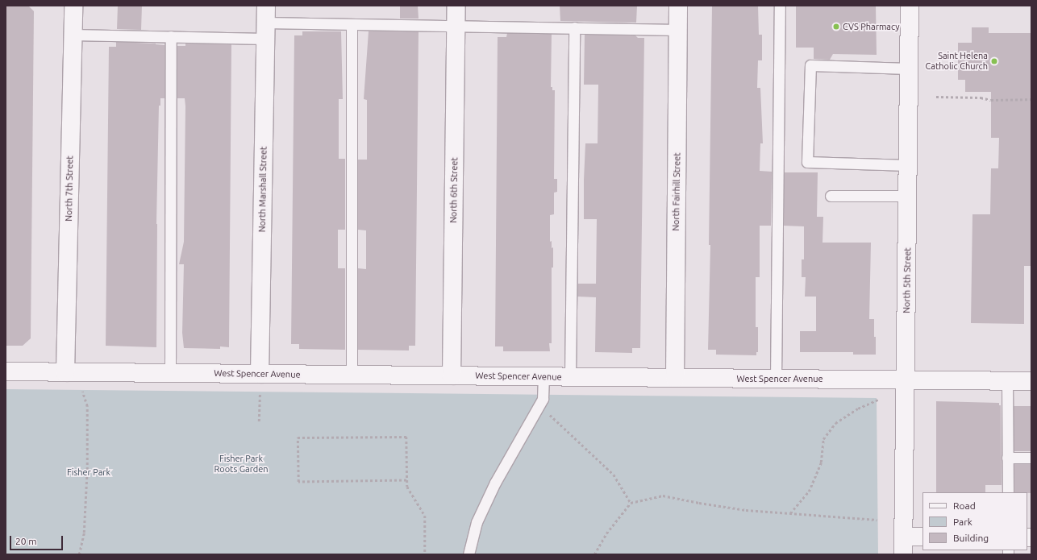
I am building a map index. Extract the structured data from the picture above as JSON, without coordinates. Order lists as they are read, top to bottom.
{
  "streets": {
    "street": [
      "North 7th Street",
      "North Marshall Street",
      "North 6th Street",
      "North Fairhill Street",
      "North 5th Street",
      "West Spencer Avenue"
    ]
  },
  "crossings": [
    ["North 7th Street", "West Spencer Avenue"],
    ["North Marshall Street", "West Spencer Avenue"],
    ["North 6th Street", "West Spencer Avenue"],
    ["North Fairhill Street", "West Spencer Avenue"],
    ["North 5th Street", "West Spencer Avenue"]
  ],
  "parks": ["Fisher Park Roots Garden", "Fisher Park"],
  "places": ["CVS Pharmacy", "Saint Helena Catholic Church"],
  "legend": ["Road", "Park", "Building"],
  "scale_bar": "20 m"
}
